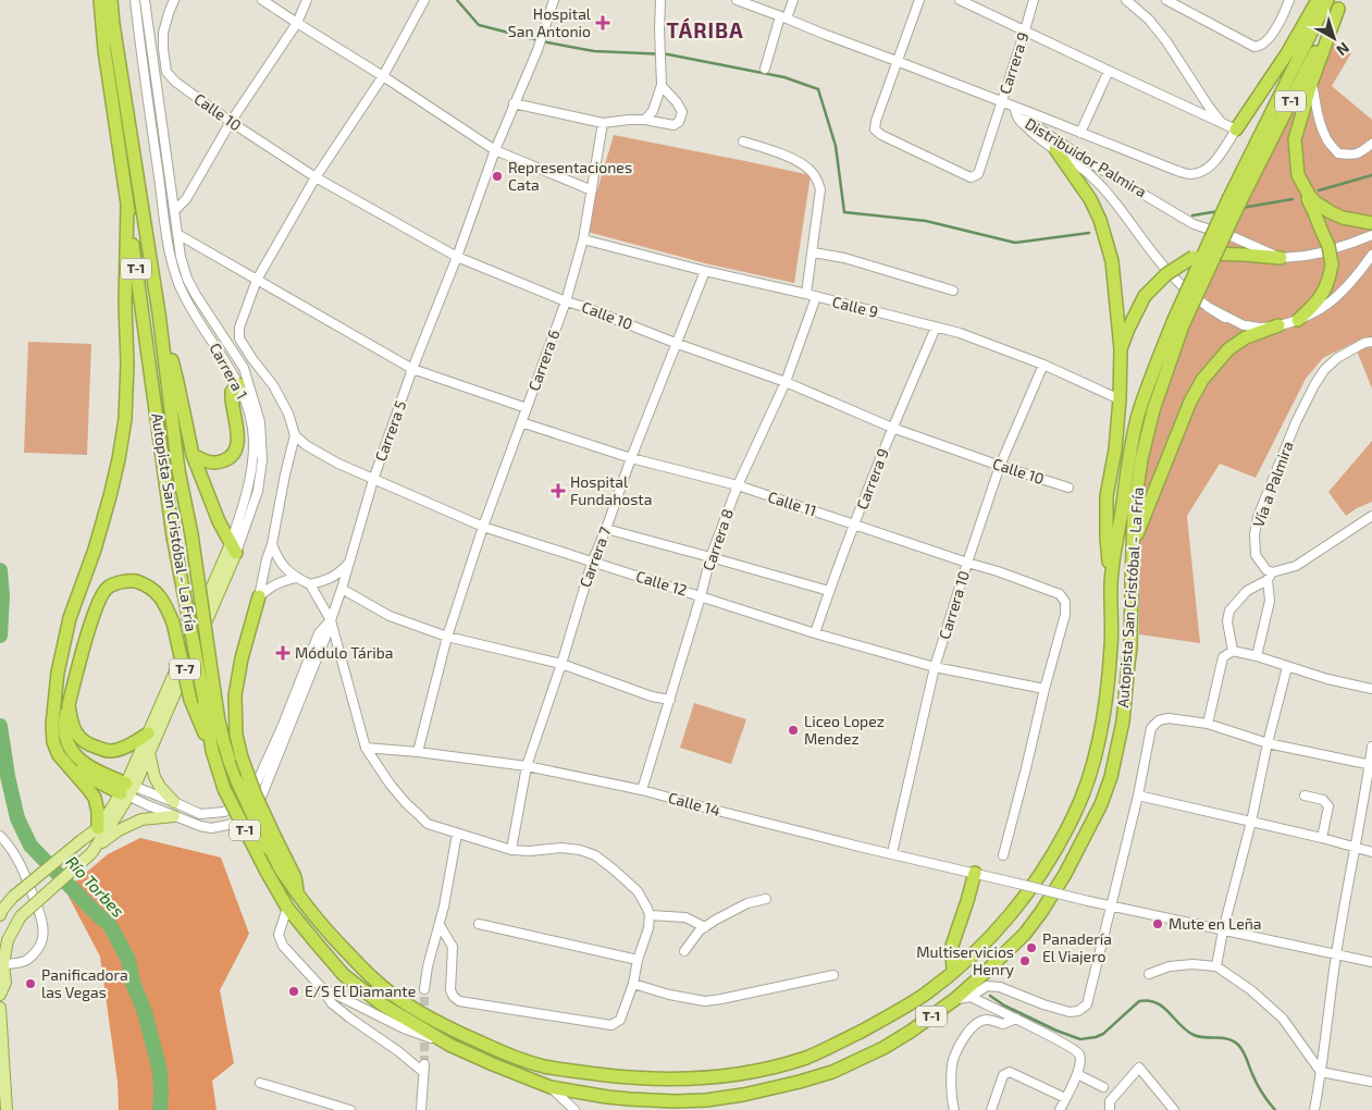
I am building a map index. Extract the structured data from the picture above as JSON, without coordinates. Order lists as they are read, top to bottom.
{
  "streets": {
    "highway": ["T-1", "Autopista San Cristóbal - La Fría"],
    "main road": ["Carrera 1", "T-7"],
    "street": [
      "Carrera 9",
      "Calle 10",
      "Distribuidor Palmira",
      "Calle 9",
      "Carrera 6",
      "Carrera 5",
      "Vía a Palmira",
      "Calle 11",
      "Carrera 8",
      "Carrera 7",
      "Calle 12",
      "Carrera 10",
      "Calle 14"
    ]
  },
  "crossings": [
    ["Carrera 9", "Calle 10"],
    ["Carrera 9", "Distribuidor Palmira"],
    ["Carrera 9", "Calle 9"],
    ["Carrera 9", "Calle 11"],
    ["Carrera 9", "Calle 12"],
    ["Calle 10", "Carrera 6"],
    ["Calle 10", "Carrera 5"],
    ["Calle 10", "Carrera 8"],
    ["Calle 10", "Carrera 7"],
    ["Calle 10", "Carrera 10"],
    ["Calle 9", "Carrera 6"],
    ["Calle 9", "Carrera 8"],
    ["Calle 9", "Carrera 7"],
    ["Calle 9", "Carrera 10"],
    ["Carrera 6", "Calle 11"],
    ["Carrera 6", "Calle 12"],
    ["Carrera 6", "Calle 14"],
    ["Carrera 1", "T-7"],
    ["Carrera 5", "Calle 12"],
    ["Calle 11", "Carrera 8"],
    ["Calle 11", "Carrera 7"],
    ["Calle 11", "Calle 12"],
    ["Calle 11", "Carrera 10"],
    ["Carrera 8", "Calle 12"],
    ["Carrera 8", "Calle 14"],
    ["Carrera 7", "Calle 12"],
    ["Carrera 7", "Calle 14"],
    ["Calle 12", "Carrera 10"],
    ["Carrera 10", "Calle 14"]
  ],
  "districts": ["TÁRIBA"],
  "water": ["Río Torbes"],
  "places": {
    "health": ["Hospital San Antonio", "Hospital Fundahosta", "Módulo Táriba"],
    "other": [
      "Representaciones Cata",
      "Liceo Lopez Mendez",
      "Mute en Leña",
      "Panadería El Viajero",
      "Multiservicios Henry",
      "Panificadora las Vegas",
      "E/S El Diamante"
    ]
  },
  "north": "bottom right"
}
